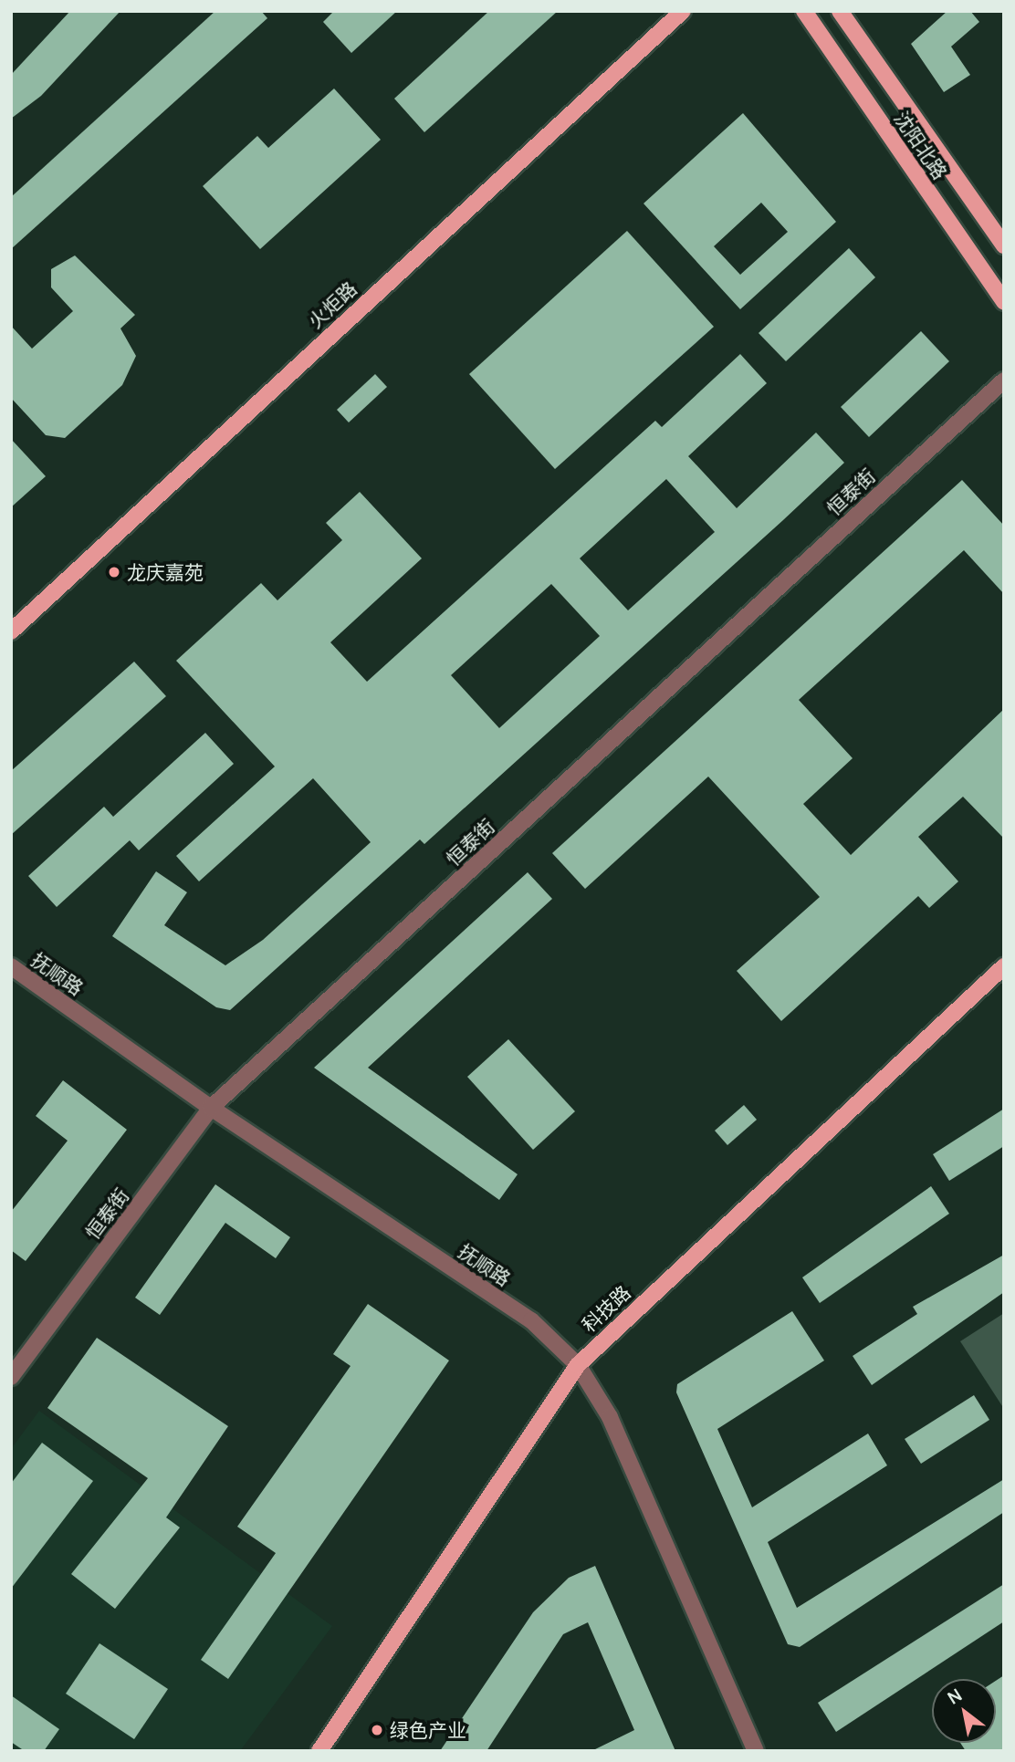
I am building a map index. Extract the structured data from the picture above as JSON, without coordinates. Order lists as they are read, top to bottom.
{
  "streets": {
    "main road": ["沈阳北路", "火炬路", "科技路"],
    "street": ["恒泰街", "抚顺路"]
  },
  "crossings": [
    ["恒泰街", "抚顺路"],
    ["抚顺路", "科技路"]
  ],
  "places": ["龙庆嘉苑", "绿色产业"],
  "north": "top left"
}
